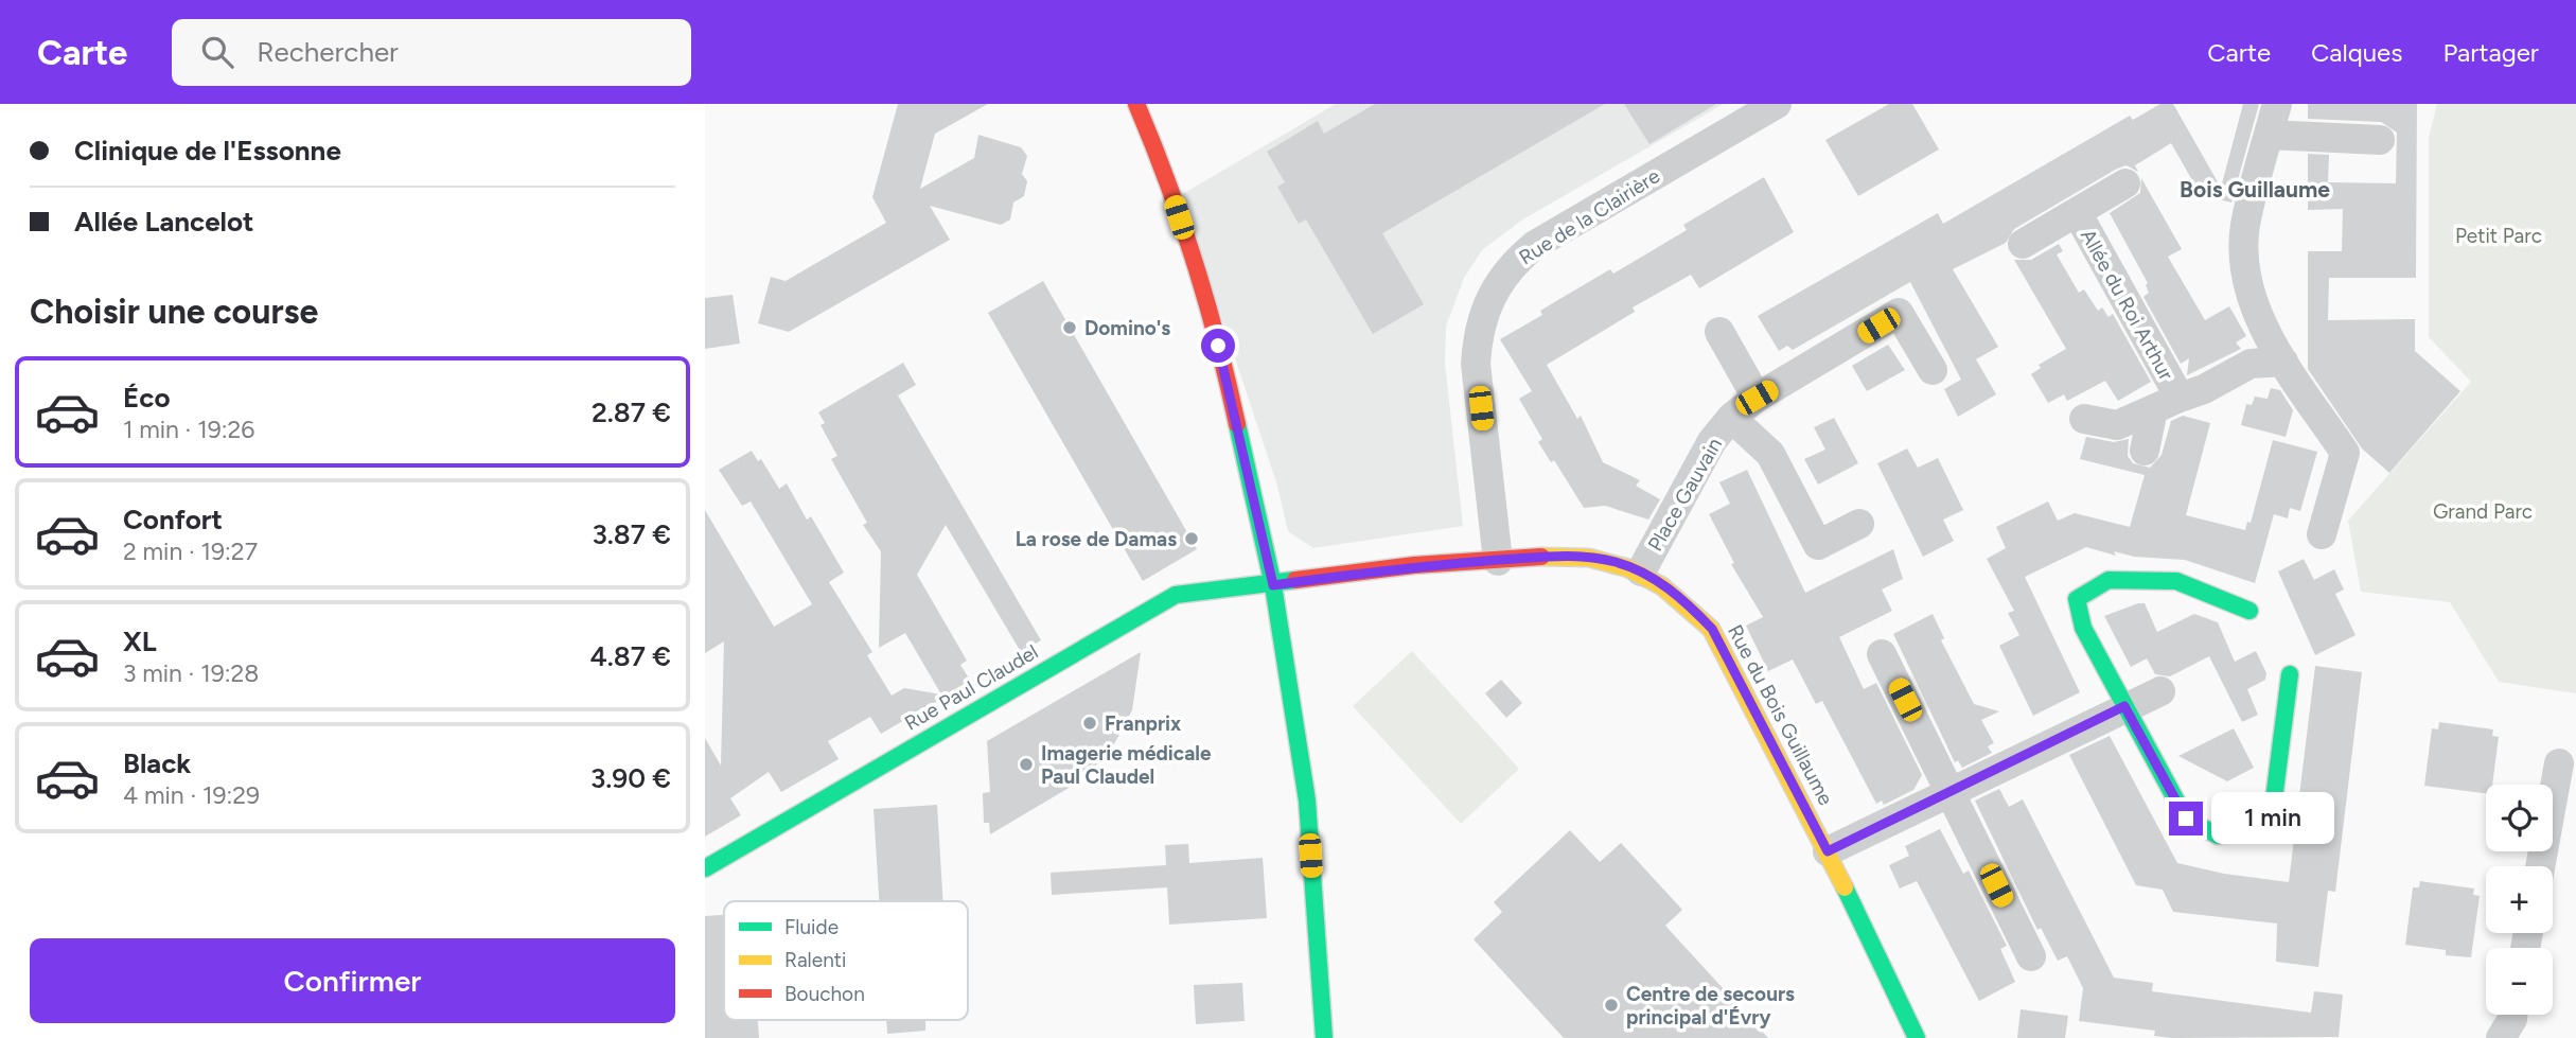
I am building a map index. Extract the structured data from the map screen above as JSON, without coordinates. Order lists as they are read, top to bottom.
{
  "streets": {
    "main road": ["Rue Paul Claudel", "Rue du Bois Guillaume"],
    "street": ["Rue de la Clairière", "Allée du Roi Arthur", "Place Gauvain"]
  },
  "crossings": [
    ["Rue de la Clairière", "Rue du Bois Guillaume"],
    ["Place Gauvain", "Rue du Bois Guillaume"],
    ["Rue Paul Claudel", "Rue du Bois Guillaume"]
  ],
  "districts": ["Bois Guillaume"],
  "parks": ["Petit Parc", "Grand Parc"],
  "places": [
    "Domino's",
    "La rose de Damas",
    "Franprix",
    "Imagerie médicale Paul Claudel",
    "Centre de secours principal d'Évry"
  ],
  "legend": ["Fluide", "Ralenti", "Bouchon"],
  "page": {
    "header": "Carte",
    "search": "Rechercher",
    "nav": ["Carte", "Calques", "Partager"],
    "banner": ["Clinique de l'Essonne", "Allée Lancelot"],
    "heading": "Choisir une course",
    "list": [
      {
        "name": "Éco",
        "note": "1 min · 19:26",
        "value": "2.87 €"
      },
      {
        "name": "Confort",
        "note": "2 min · 19:27",
        "value": "3.87 €"
      },
      {
        "name": "XL",
        "note": "3 min · 19:28",
        "value": "4.87 €"
      },
      {
        "name": "Black",
        "note": "4 min · 19:29",
        "value": "3.90 €"
      }
    ],
    "map_buttons": ["+", "−"],
    "bubble": "1 min",
    "buttons": "Confirmer"
  }
}
